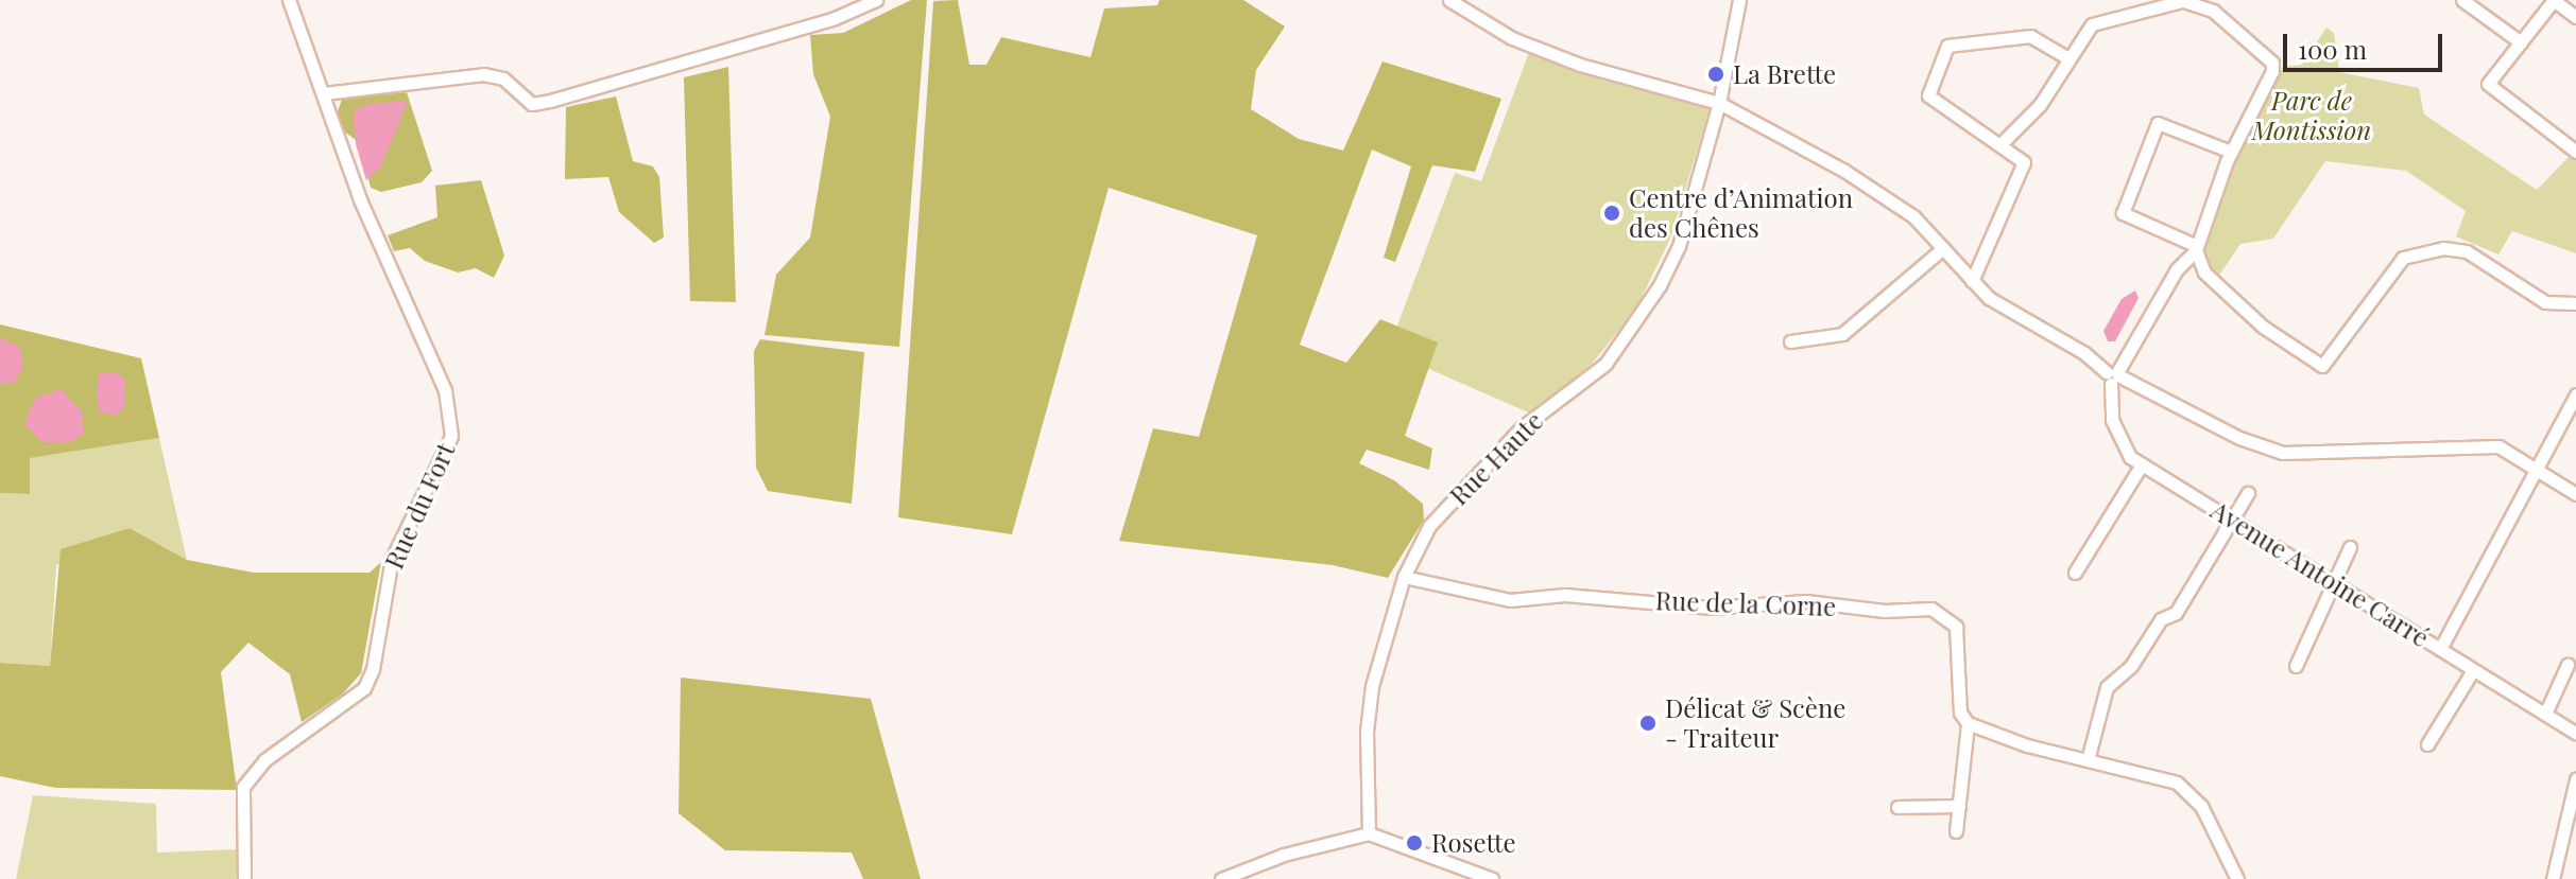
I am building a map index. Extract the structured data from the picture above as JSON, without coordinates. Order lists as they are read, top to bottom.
{
  "streets": {
    "street": [
      "Rue Haute",
      "Rue du Fort",
      "Avenue Antoine Carré",
      "Rue de la Corne"
    ]
  },
  "crossings": [
    ["Rue Haute", "Rue de la Corne"]
  ],
  "parks": ["Parc de Montission"],
  "places": [
    "La Brette",
    "Centre d’Animation des Chênes",
    "Délicat & Scène - Traiteur",
    "Rosette"
  ],
  "scale_bar": "100 m"
}
